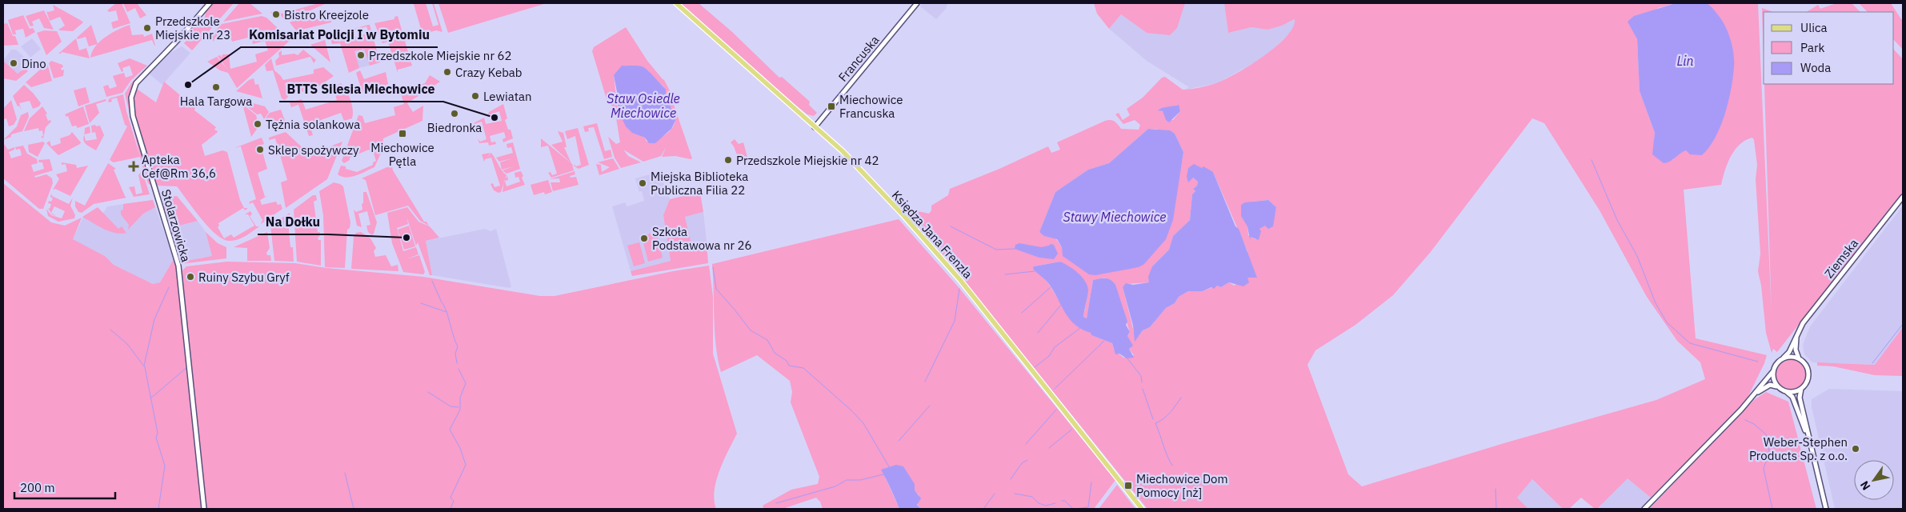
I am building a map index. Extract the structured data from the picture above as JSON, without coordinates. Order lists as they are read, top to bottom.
{
  "streets": {
    "main road": ["Księdza Jana Frenzla"],
    "street": ["Francuska", "Stolarzowicka", "Ziemska"]
  },
  "crossings": [
    ["Francuska", "Księdza Jana Frenzla"]
  ],
  "water": ["Lin", "Staw Osiedle Miechowice", "Stawy Miechowice"],
  "places": {
    "other": [
      "Bistro Kreejzole",
      "Przedszkole Miejskie nr 23",
      "Przedszkole Miejskie nr 62",
      "Dino",
      "Crazy Kebab",
      "Komisariat Policji I w Bytomiu",
      "Hala Targowa",
      "Lewiatan",
      "Biedronka",
      "BTTS Silesia Miechowice",
      "Tężnia solankowa",
      "Sklep spożywczy",
      "Przedszkole Miejskie nr 42",
      "Miejska Biblioteka Publiczna Filia 22",
      "Na Dołku",
      "Szkoła Podstawowa nr 26",
      "Ruiny Szybu Gryf",
      "Weber-Stephen Products Sp. z o.o."
    ],
    "transit": ["Miechowice Francuska", "Miechowice Pętla", "Miechowice Dom Pomocy [nż]"],
    "health": ["Apteka Cef@Rm 36,6"]
  },
  "legend": ["Ulica", "Park", "Woda"],
  "scale_bar": "200 m",
  "north": "bottom left"
}
